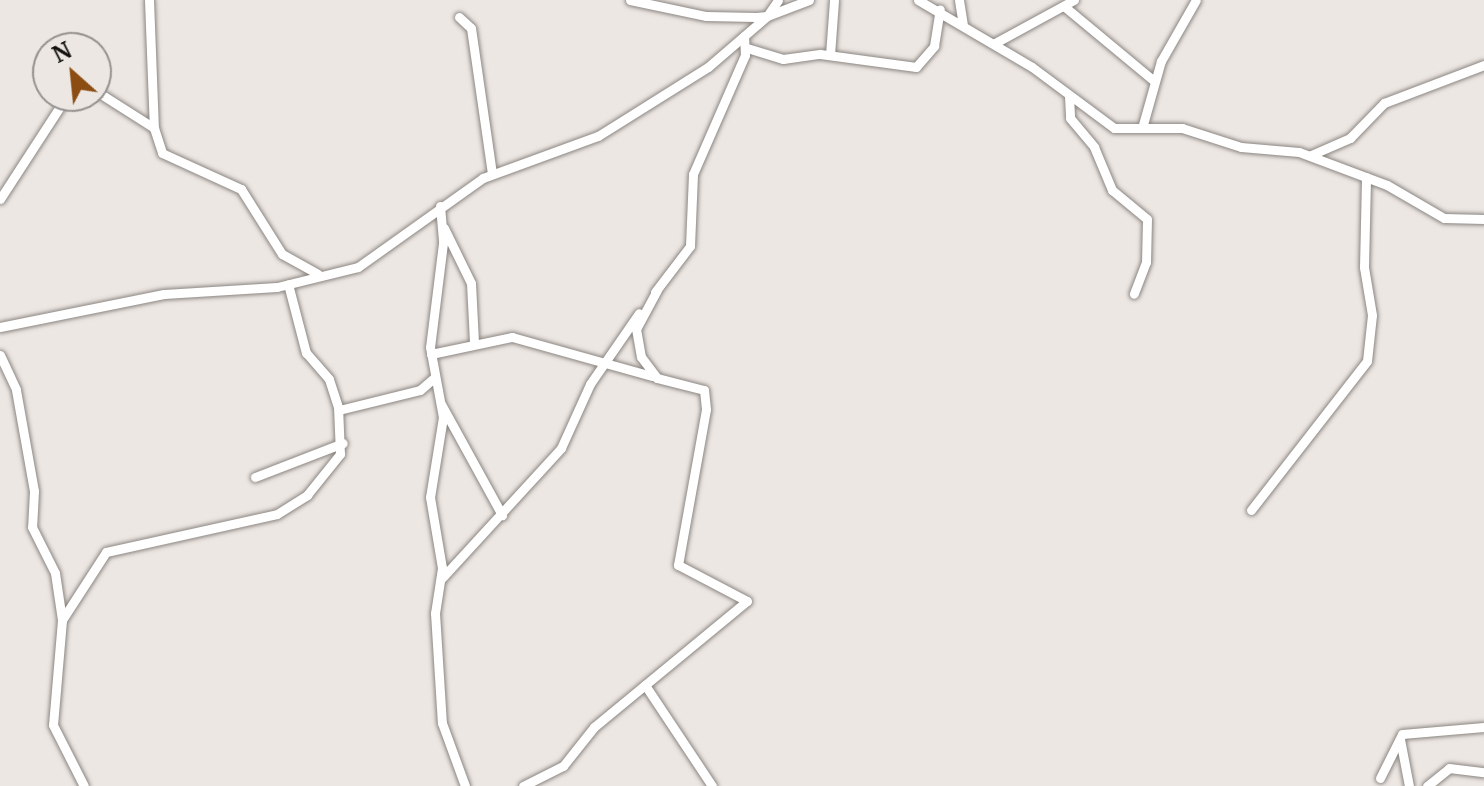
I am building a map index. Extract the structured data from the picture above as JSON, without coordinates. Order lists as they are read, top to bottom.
{
  "north": "top left"
}
